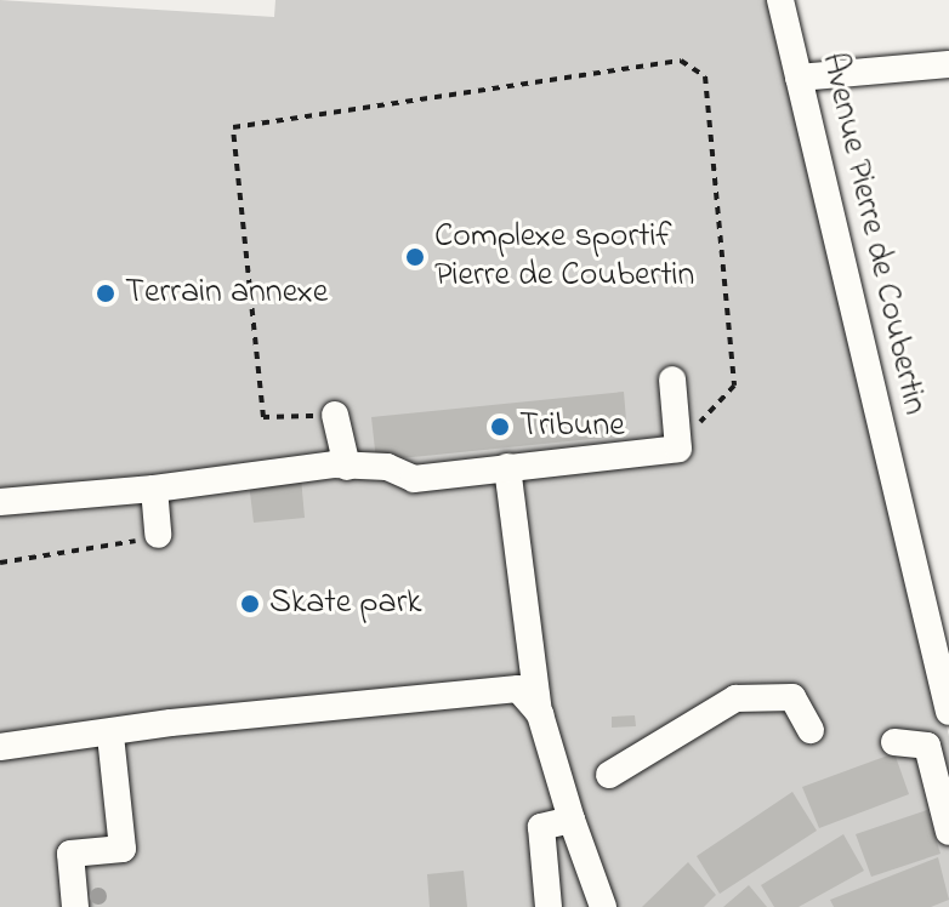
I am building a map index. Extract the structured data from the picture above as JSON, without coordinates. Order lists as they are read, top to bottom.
{
  "streets": {
    "street": ["Avenue Pierre de Coubertin"]
  },
  "places": [
    "Complexe sportif Pierre de Coubertin",
    "Terrain annexe",
    "Tribune",
    "Skate park"
  ]
}
